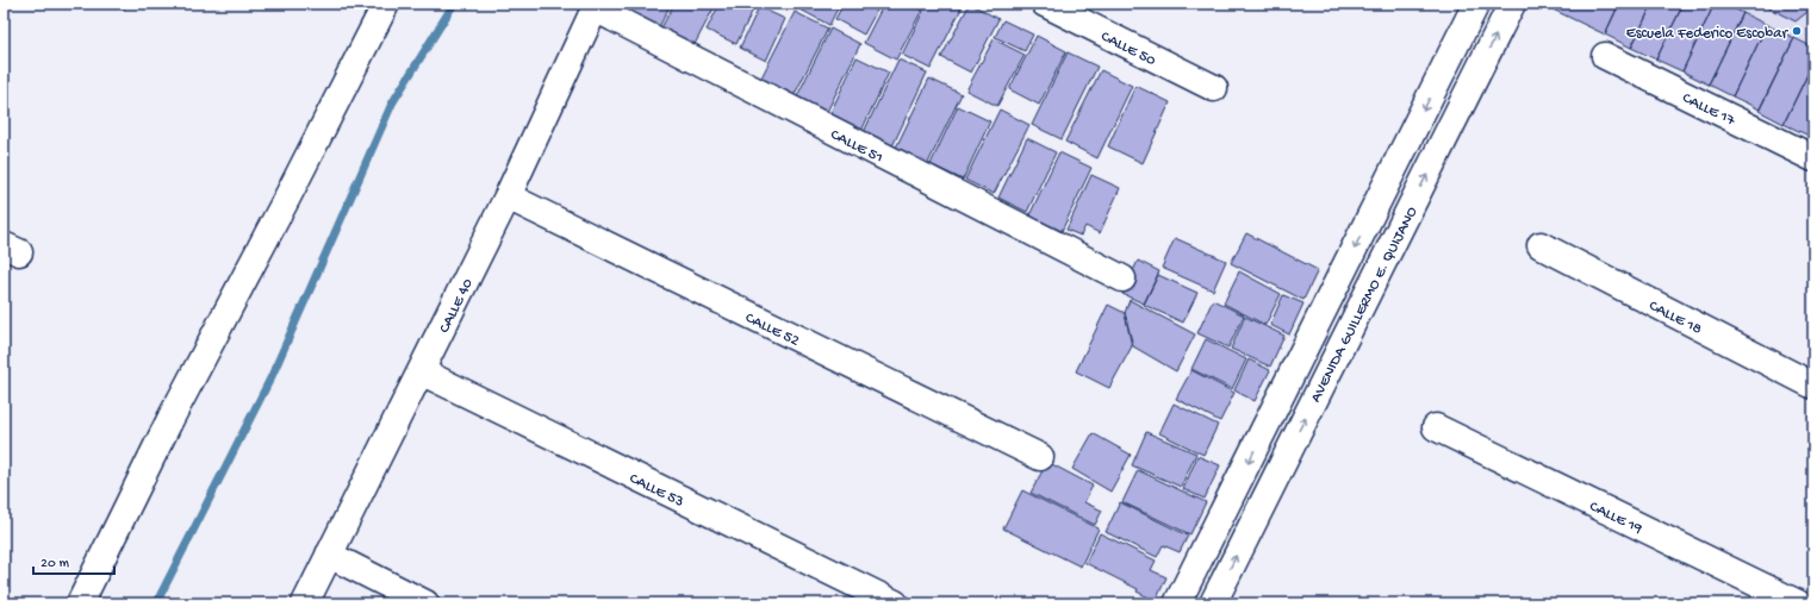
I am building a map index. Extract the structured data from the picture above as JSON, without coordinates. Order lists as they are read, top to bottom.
{
  "streets": {
    "street": [
      "CALLE 50",
      "CALLE 17",
      "CALLE 51",
      "AVENIDA GUILLERMO E. QUIJANO",
      "CALLE 40",
      "CALLE 18",
      "CALLE 52",
      "CALLE 53",
      "CALLE 19"
    ]
  },
  "crossings": [
    ["CALLE 51", "CALLE 40"],
    ["CALLE 40", "CALLE 52"],
    ["CALLE 40", "CALLE 53"]
  ],
  "places": ["Escuela Federico Escobar"],
  "scale_bar": "20 m"
}
